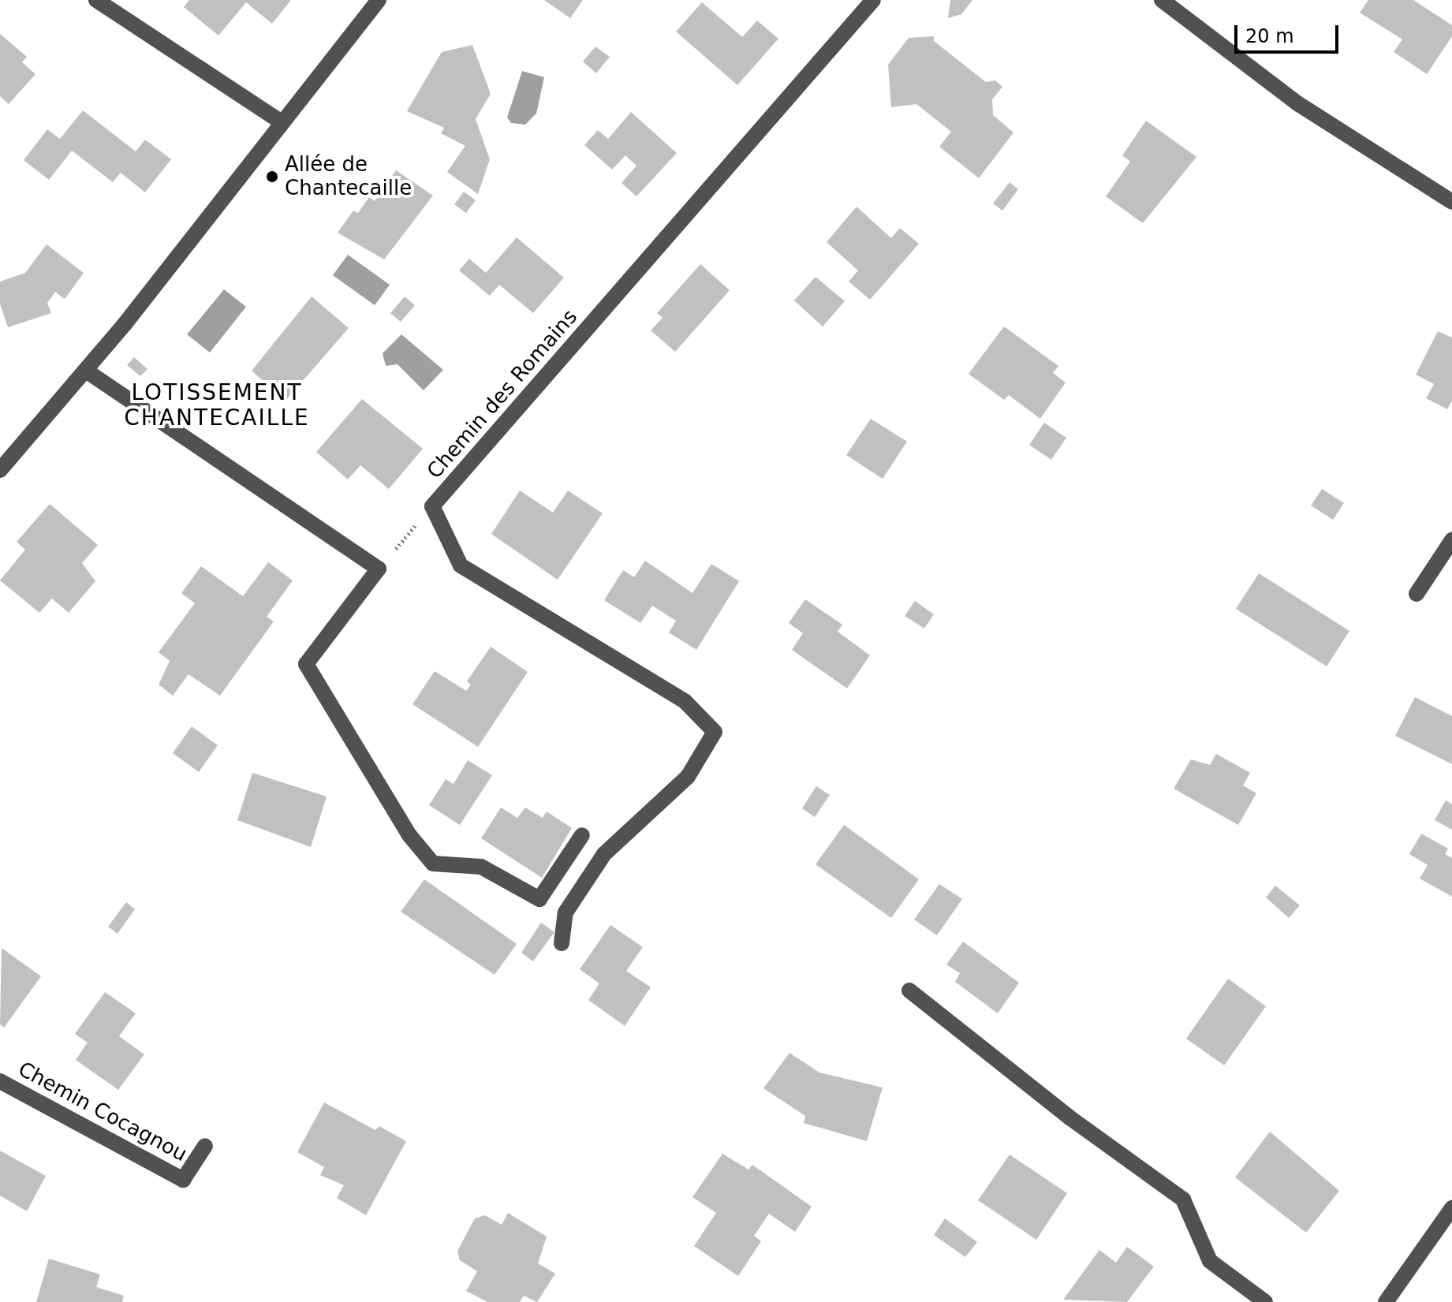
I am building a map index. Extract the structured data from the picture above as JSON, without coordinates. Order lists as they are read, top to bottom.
{
  "streets": {
    "street": ["Chemin des Romains", "Chemin Cocagnou"]
  },
  "districts": ["LOTISSEMENT CHANTECAILLE"],
  "places": ["Allée de Chantecaille"],
  "scale_bar": "20 m"
}
